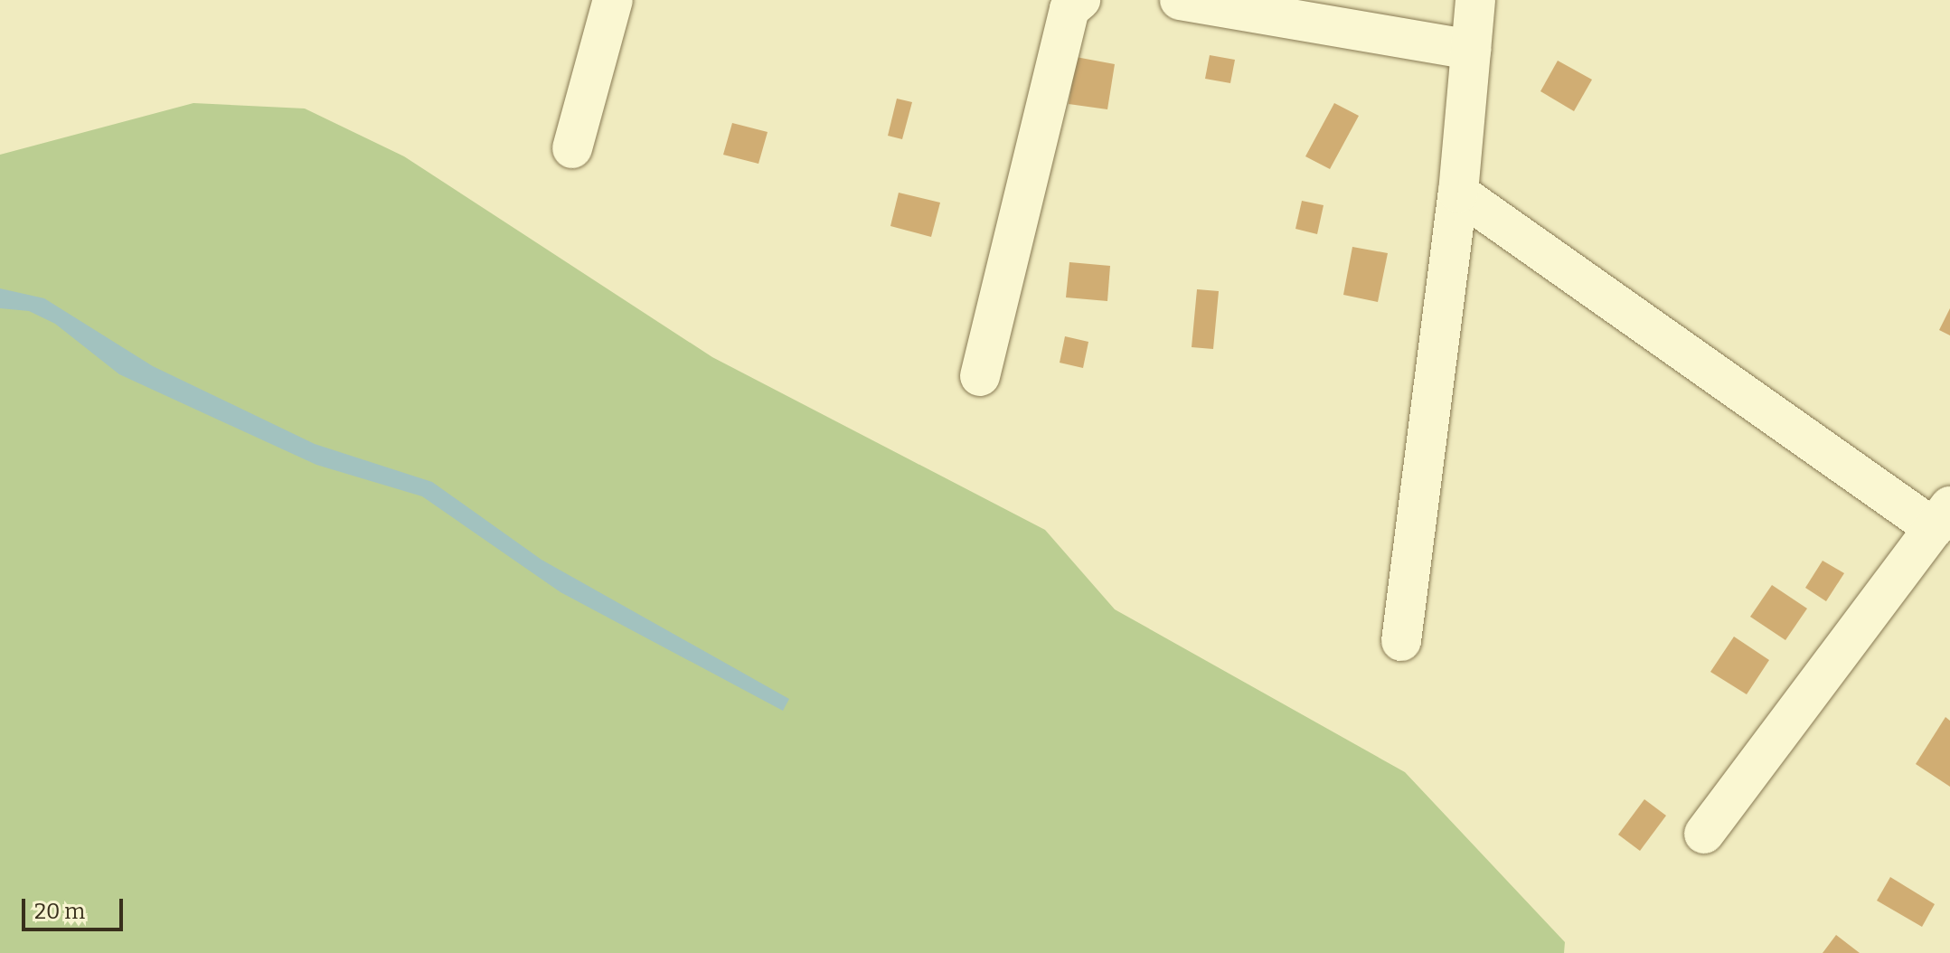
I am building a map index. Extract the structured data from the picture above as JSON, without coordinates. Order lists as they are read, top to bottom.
{
  "scale_bar": "20 m"
}
